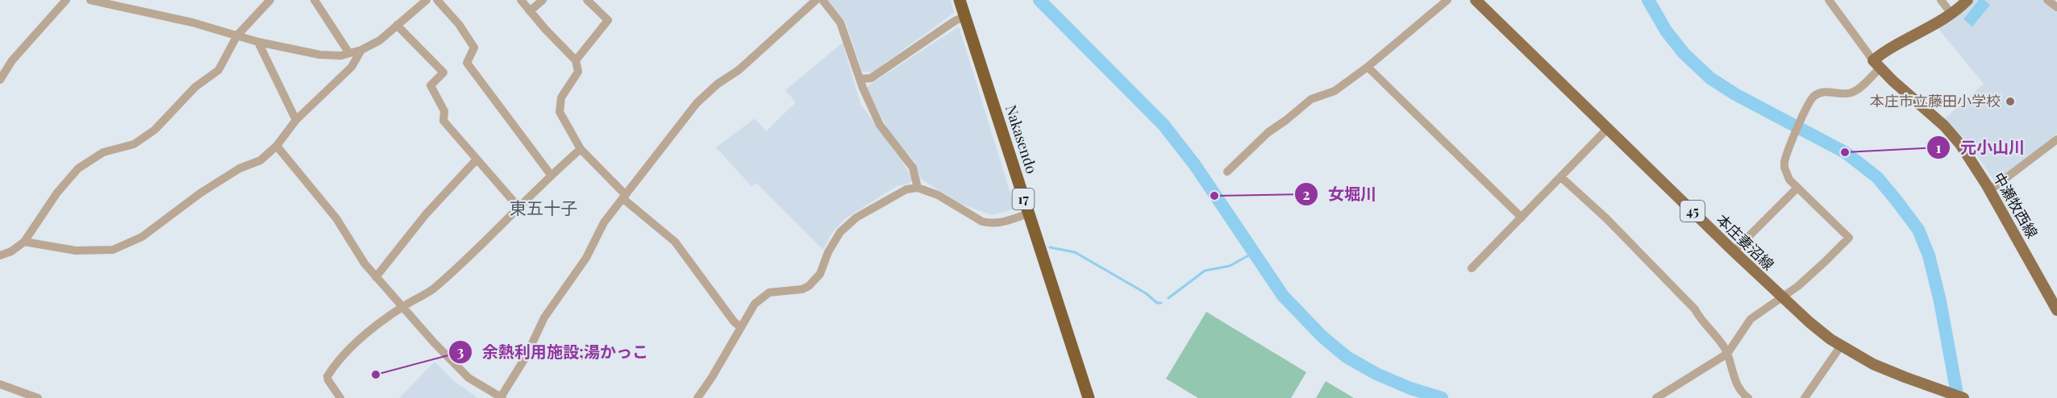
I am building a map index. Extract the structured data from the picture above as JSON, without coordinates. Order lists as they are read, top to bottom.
{
  "streets": {
    "highway": ["Nakasendo", "17"],
    "main road": ["中瀬牧西線", "45", "本庄妻沼線"]
  },
  "districts": ["東五十子"],
  "places": [
    "本庄市立藤田小学校",
    "元小山川",
    "女堀川",
    "余熱利用施設;湯かっこ"
  ]
}
